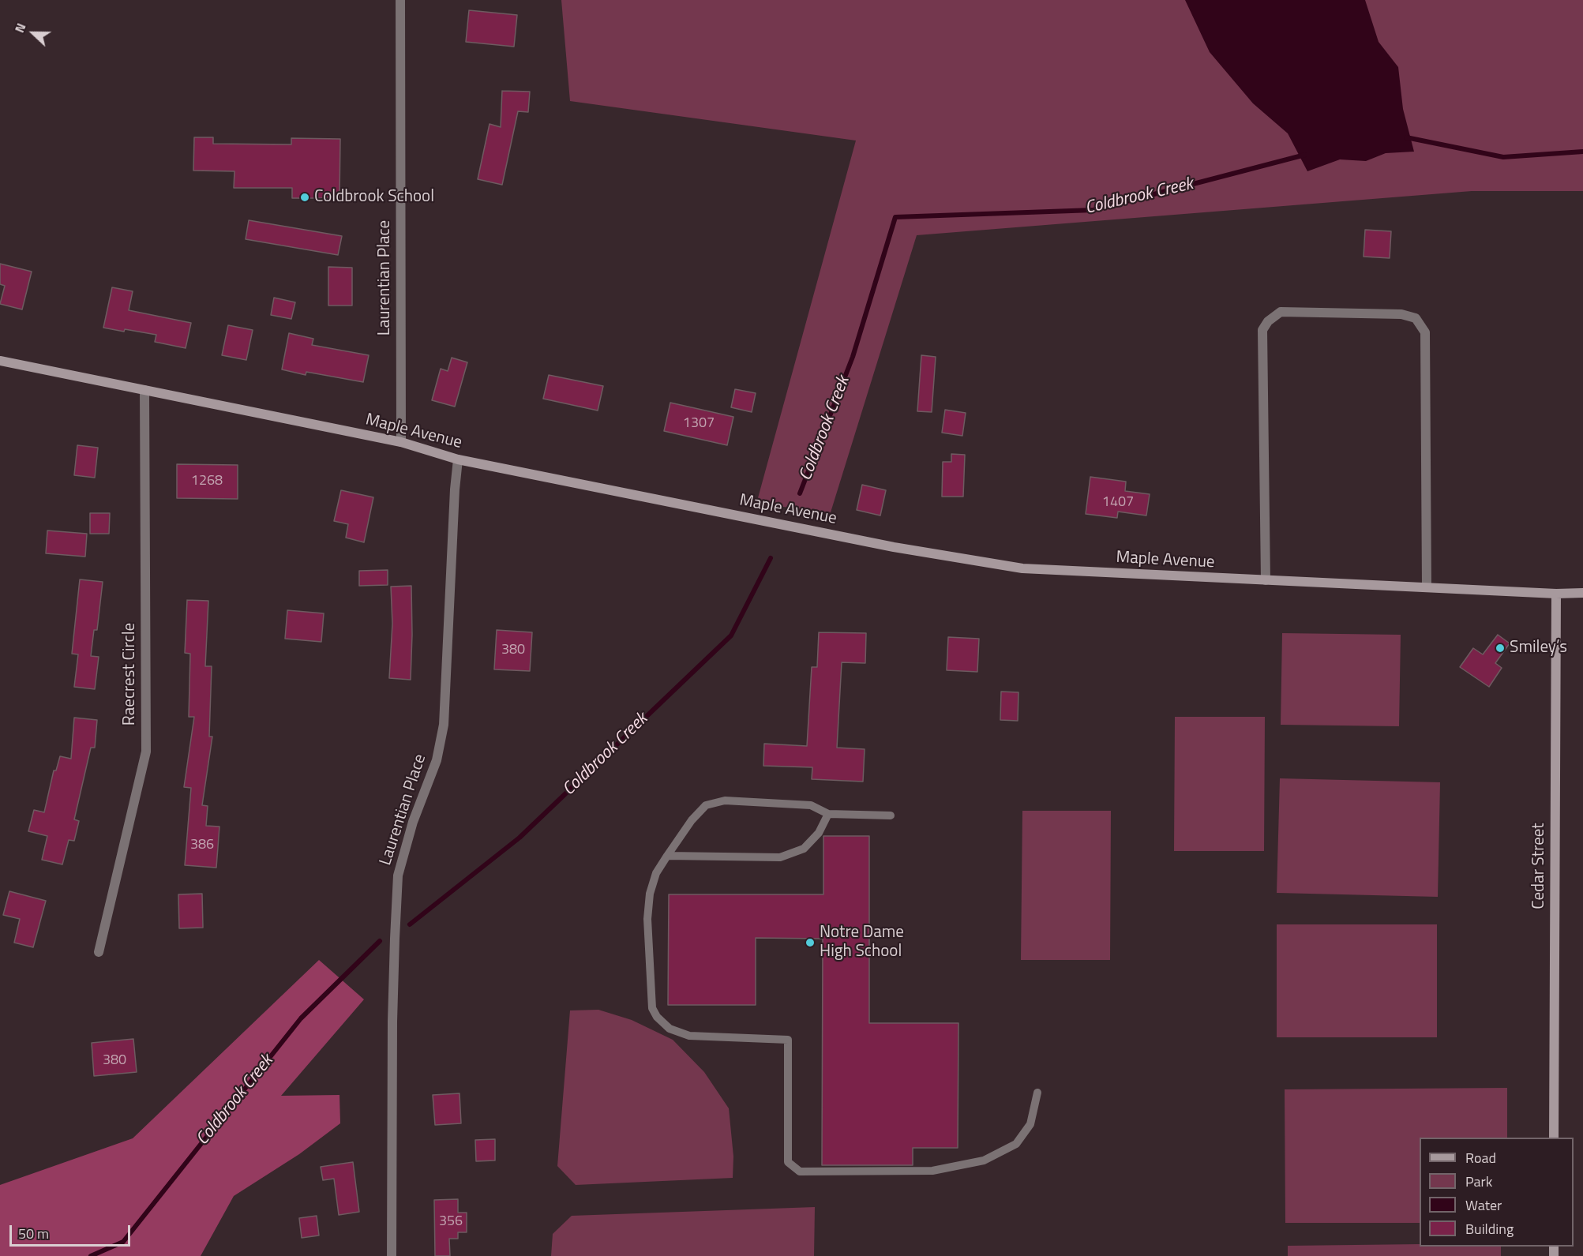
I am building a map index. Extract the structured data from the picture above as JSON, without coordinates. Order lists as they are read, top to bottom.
{
  "streets": {
    "main road": ["Maple Avenue", "Cedar Street"],
    "street": ["Laurentian Place", "Raecrest Circle"]
  },
  "crossings": [
    ["Laurentian Place", "Maple Avenue"],
    ["Maple Avenue", "Raecrest Circle"],
    ["Maple Avenue", "Cedar Street"]
  ],
  "water": ["Coldbrook Creek"],
  "places": ["Coldbrook School", "Smiley’s", "Notre Dame High School"],
  "house_numbers": [
    "1307",
    "1268",
    "1407",
    "380",
    "386",
    "380",
    "356"
  ],
  "legend": [
    "Road",
    "Park",
    "Water",
    "Building"
  ],
  "scale_bar": "50 m",
  "north": "left"
}
